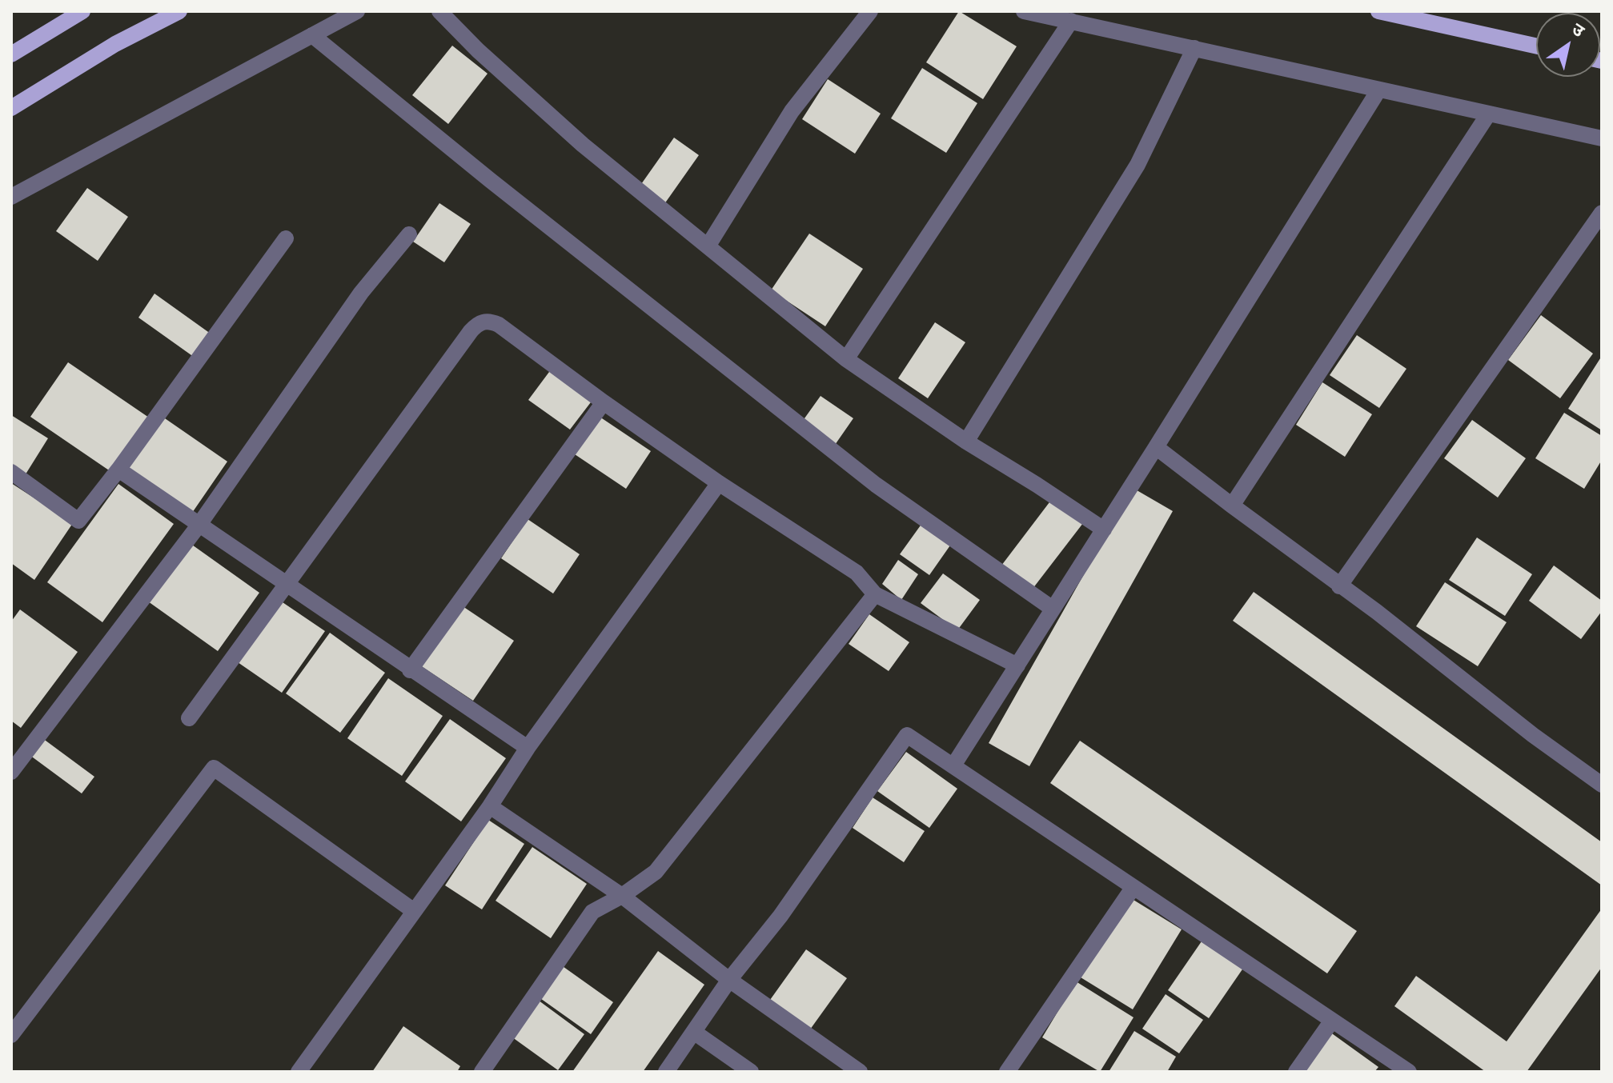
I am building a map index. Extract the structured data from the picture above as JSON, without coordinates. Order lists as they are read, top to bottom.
{
  "north": "top right"
}
